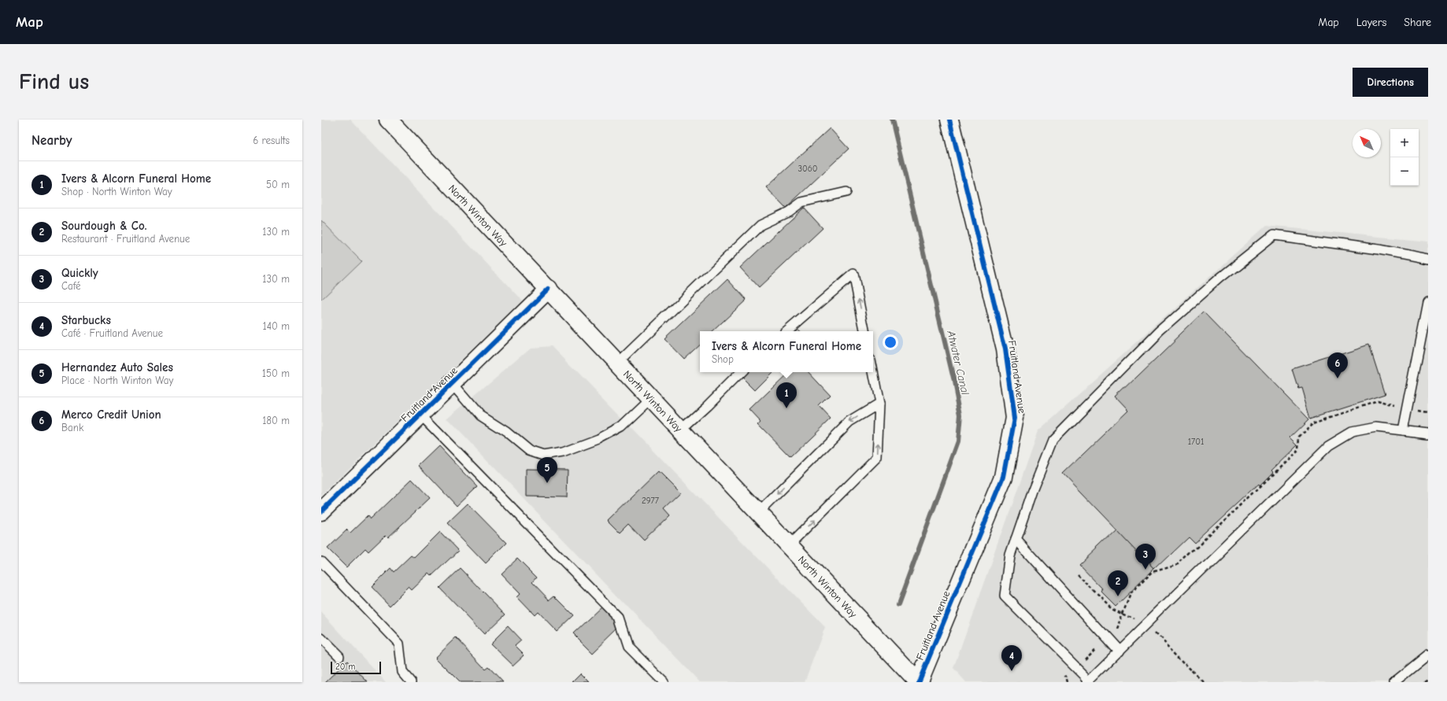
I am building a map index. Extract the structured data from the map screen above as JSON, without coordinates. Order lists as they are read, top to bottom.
{
  "streets": {
    "street": ["North Winton Way", "Fruitland Avenue"]
  },
  "crossings": [
    ["North Winton Way", "Fruitland Avenue"]
  ],
  "water": ["Atwater Canal"],
  "house_numbers": ["3060", "1701", "2977"],
  "scale_bar": "20 m",
  "north": "top left",
  "page": {
    "header": "Map",
    "nav": ["Map", "Layers", "Share"],
    "buttons": "Directions",
    "title": "Find us",
    "heading": ["Nearby", "6 results"],
    "map_buttons": ["+", "−"],
    "list": [
      {
        "mark": "1",
        "name": "Ivers & Alcorn Funeral Home",
        "note": "Shop · North Winton Way",
        "value": "50 m"
      },
      {
        "mark": "2",
        "name": "Sourdough & Co.",
        "note": "Restaurant · Fruitland Avenue",
        "value": "130 m"
      },
      {
        "mark": "3",
        "name": "Quickly",
        "note": "Café",
        "value": "130 m"
      },
      {
        "mark": "4",
        "name": "Starbucks",
        "note": "Café · Fruitland Avenue",
        "value": "140 m"
      },
      {
        "mark": "5",
        "name": "Hernandez Auto Sales",
        "note": "Place · North Winton Way",
        "value": "150 m"
      },
      {
        "mark": "6",
        "name": "Merco Credit Union",
        "note": "Bank",
        "value": "180 m"
      }
    ],
    "popup": ["Ivers & Alcorn Funeral Home", "Shop"],
    "pins": [
      "6",
      "1",
      "5",
      "3",
      "2",
      "4"
    ],
    "scale": "20 m"
  }
}
